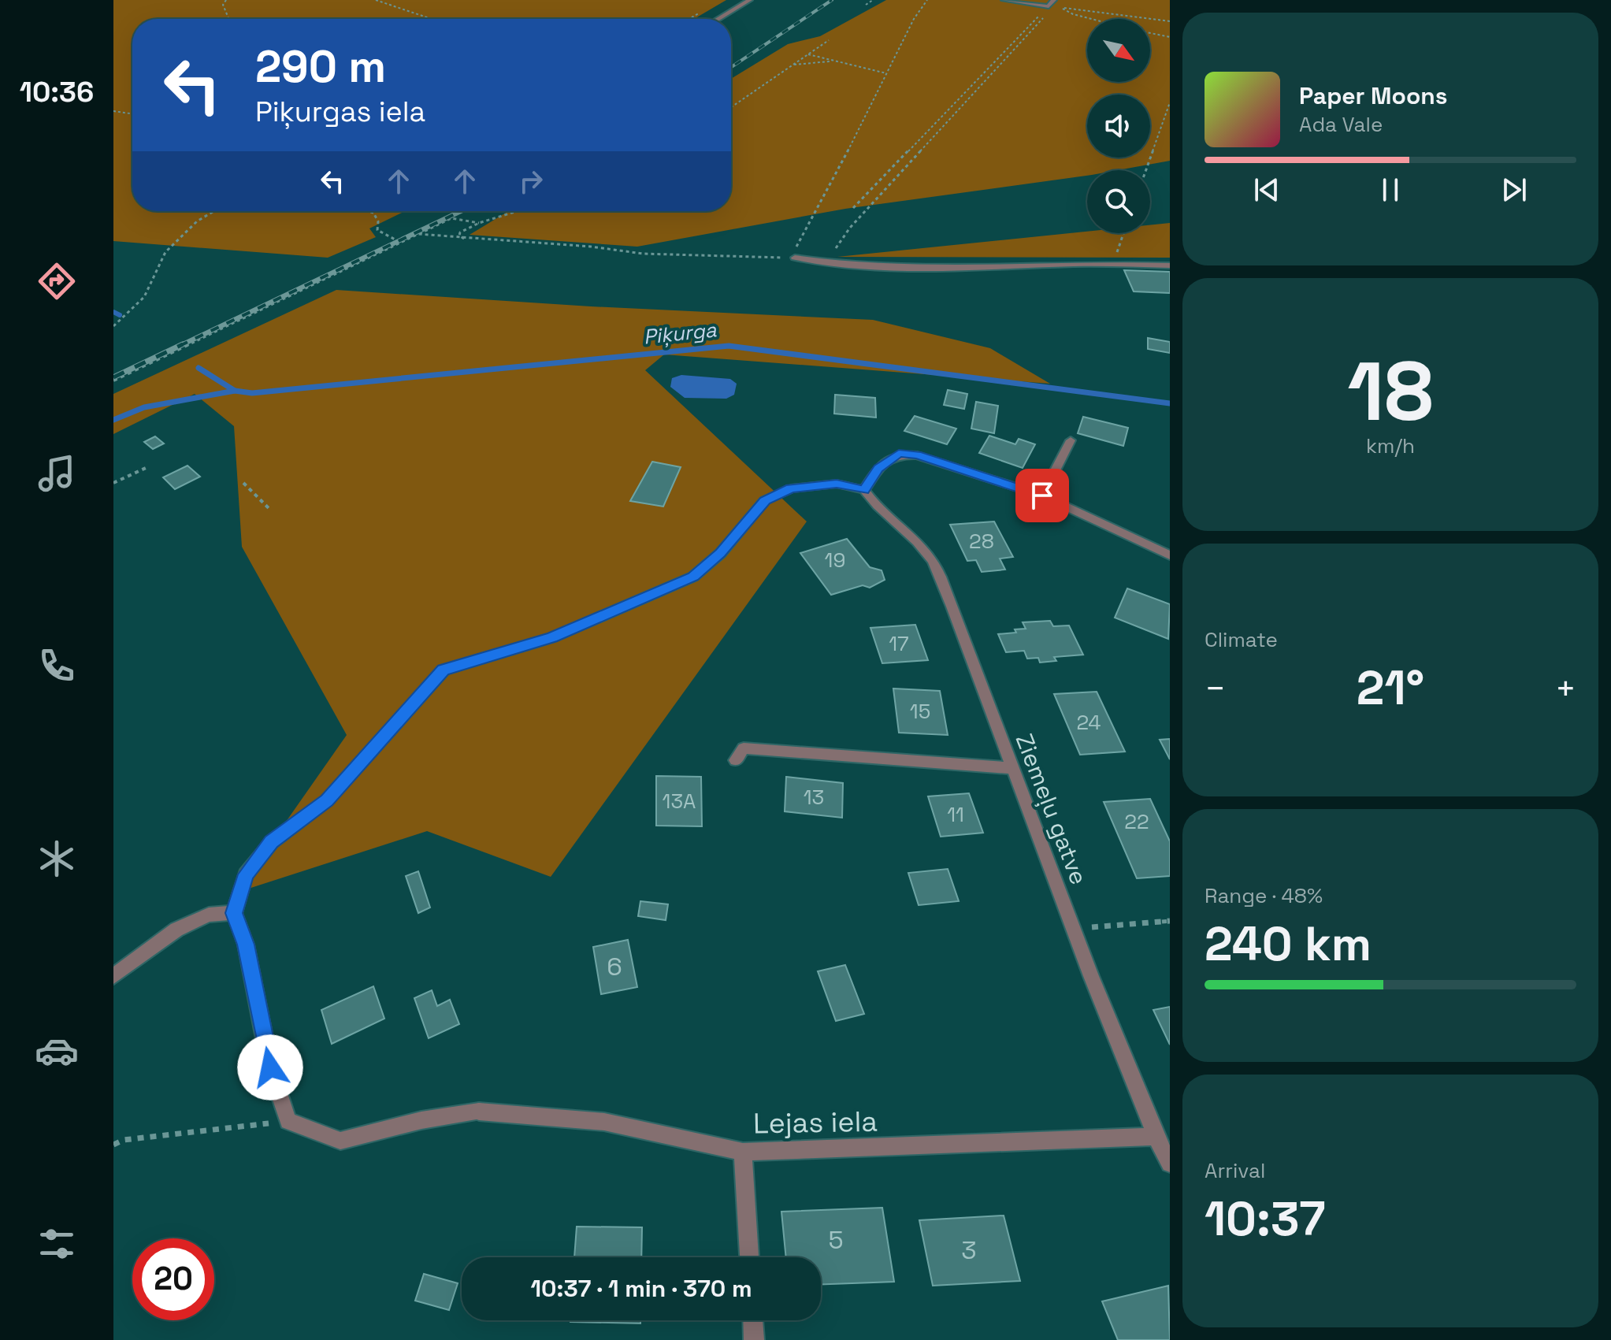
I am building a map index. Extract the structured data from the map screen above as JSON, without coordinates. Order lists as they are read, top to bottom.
{
  "streets": {
    "street": ["Ziemeļu gatve", "Lejas iela"]
  },
  "crossings": [
    ["Ziemeļu gatve", "Lejas iela"]
  ],
  "water": ["Piķurga"],
  "house_numbers": [
    "28",
    "19",
    "17",
    "15",
    "24",
    "13",
    "13A",
    "11",
    "22",
    "6",
    "5",
    "3"
  ],
  "north": "bottom right",
  "page": {
    "tabs": "10:36",
    "turn": ["290 m", "Piķurgas iela"],
    "song": ["Paper Moons", "Ada Vale"],
    "tile": [
      ["18", "km/h"],
      "Climate",
      ["Range · 48%", "240 km"],
      ["Arrival", "10:37"]
    ],
    "heat": ["−", "21°", "+"],
    "limit": "20",
    "trip": "10:37 · 1 min · 370 m"
  }
}
